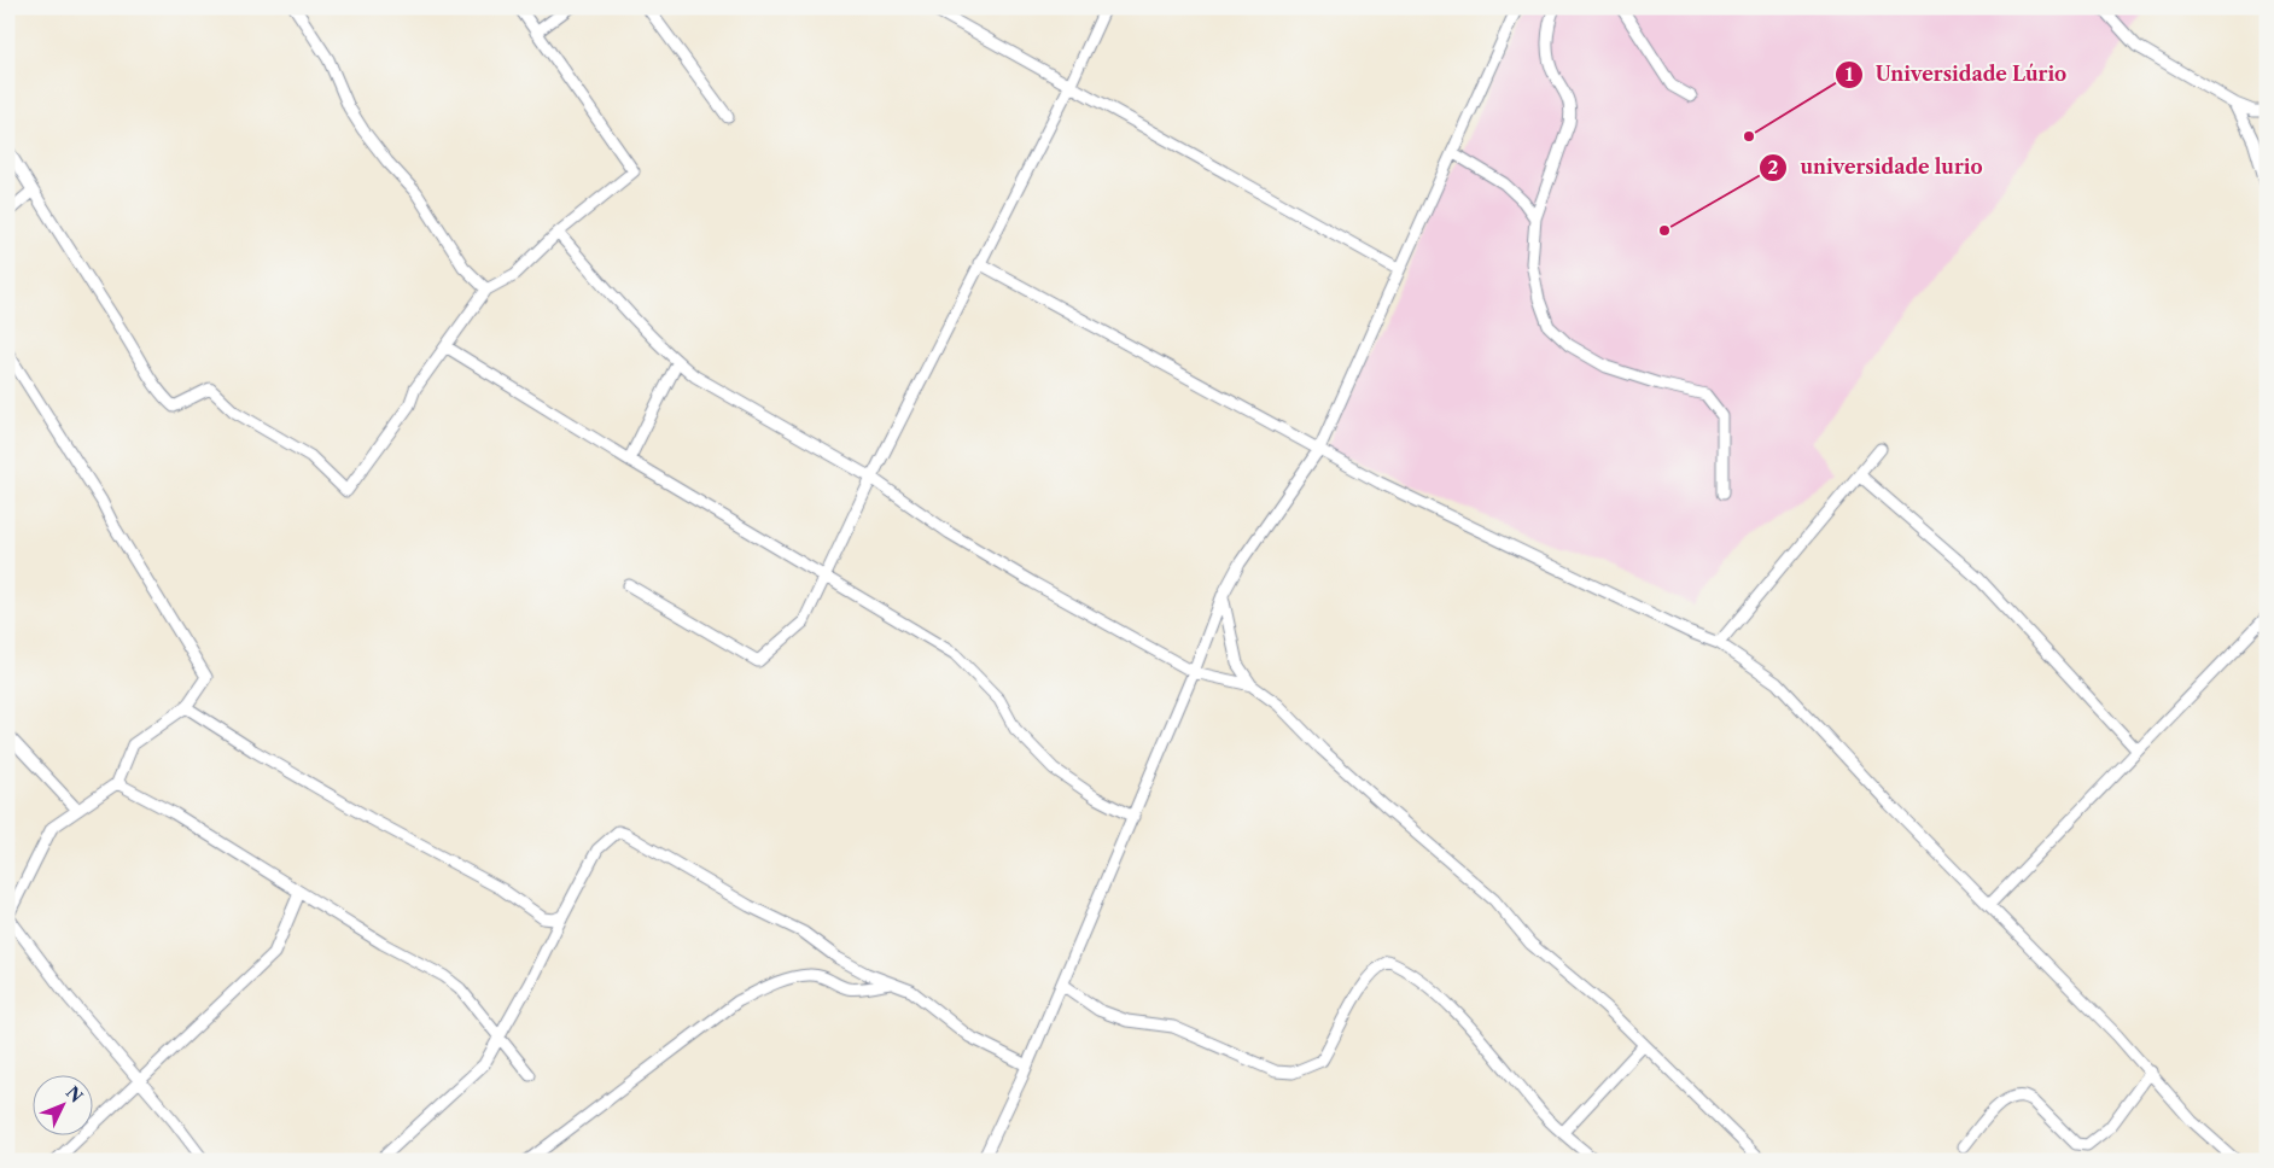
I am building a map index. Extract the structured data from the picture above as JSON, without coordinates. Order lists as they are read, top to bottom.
{
  "places": ["Universidade Lúrio", "universidade lurio"],
  "north": "top right"
}
